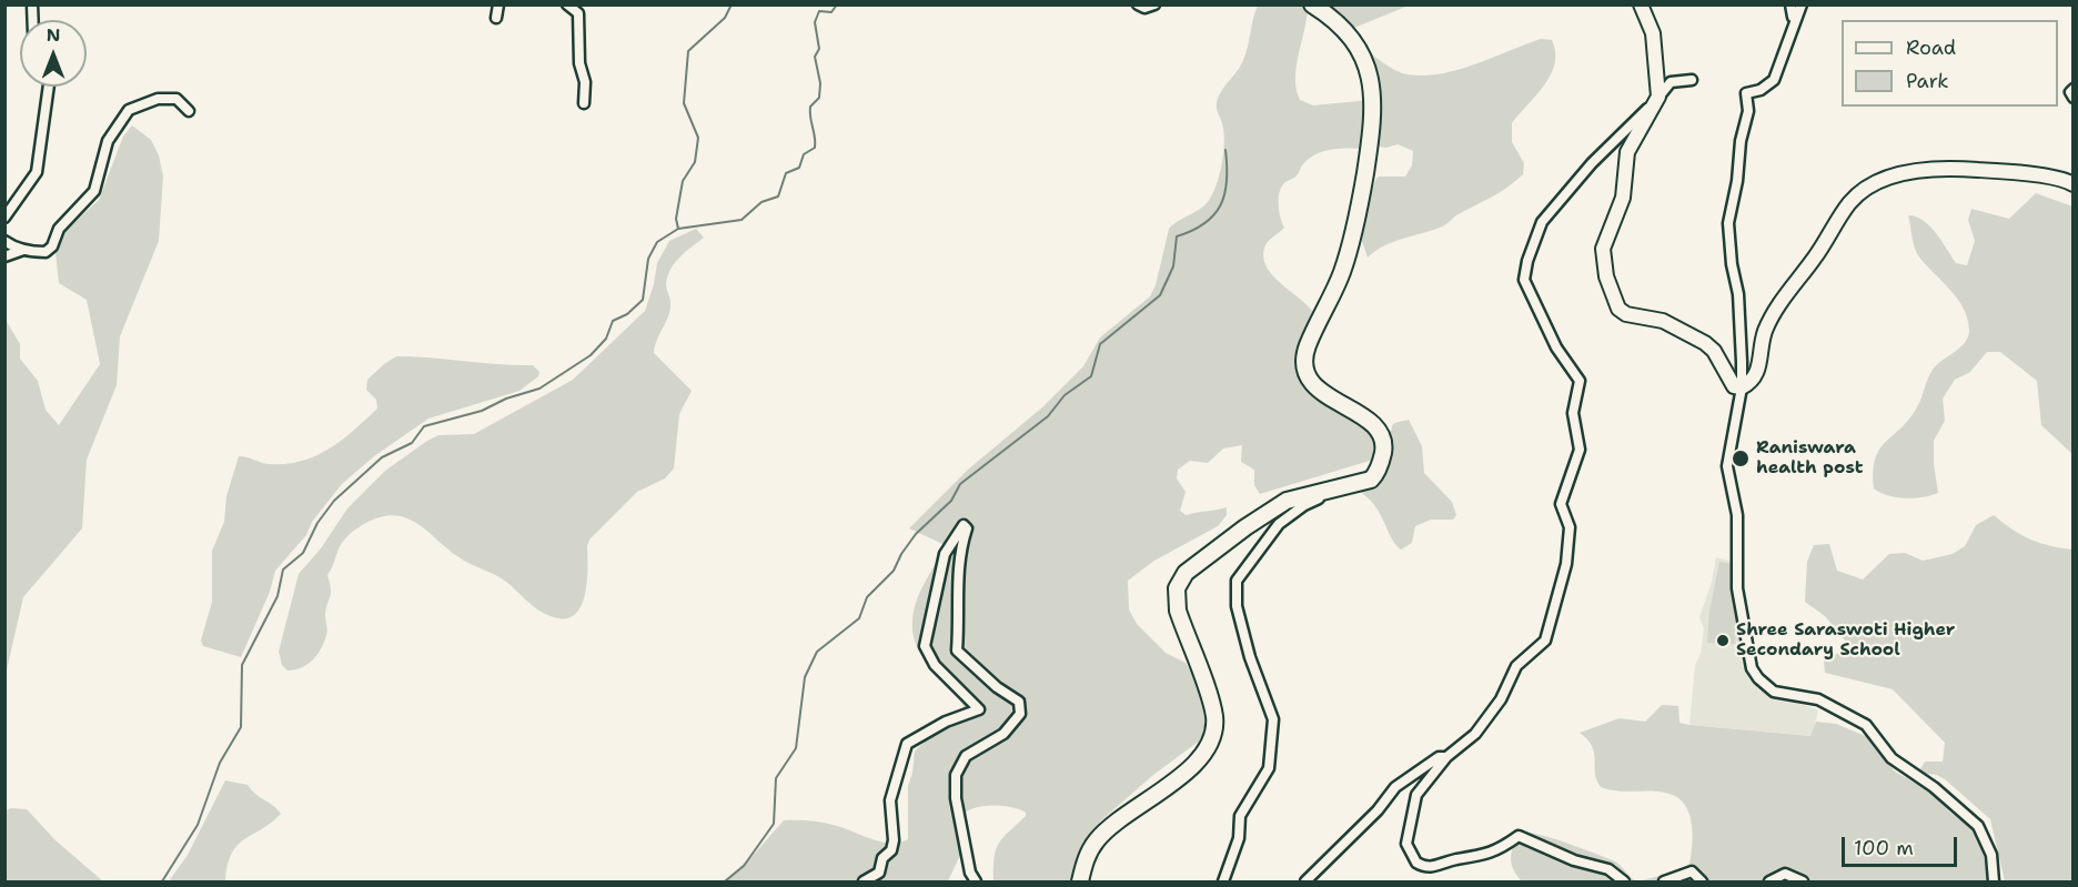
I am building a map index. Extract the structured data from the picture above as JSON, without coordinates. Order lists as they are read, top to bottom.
{
  "places": ["Raniswara health post", "Shree Saraswoti Higher Secondary School"],
  "legend": ["Road", "Park"],
  "scale_bar": "100 m",
  "north": "top"
}
